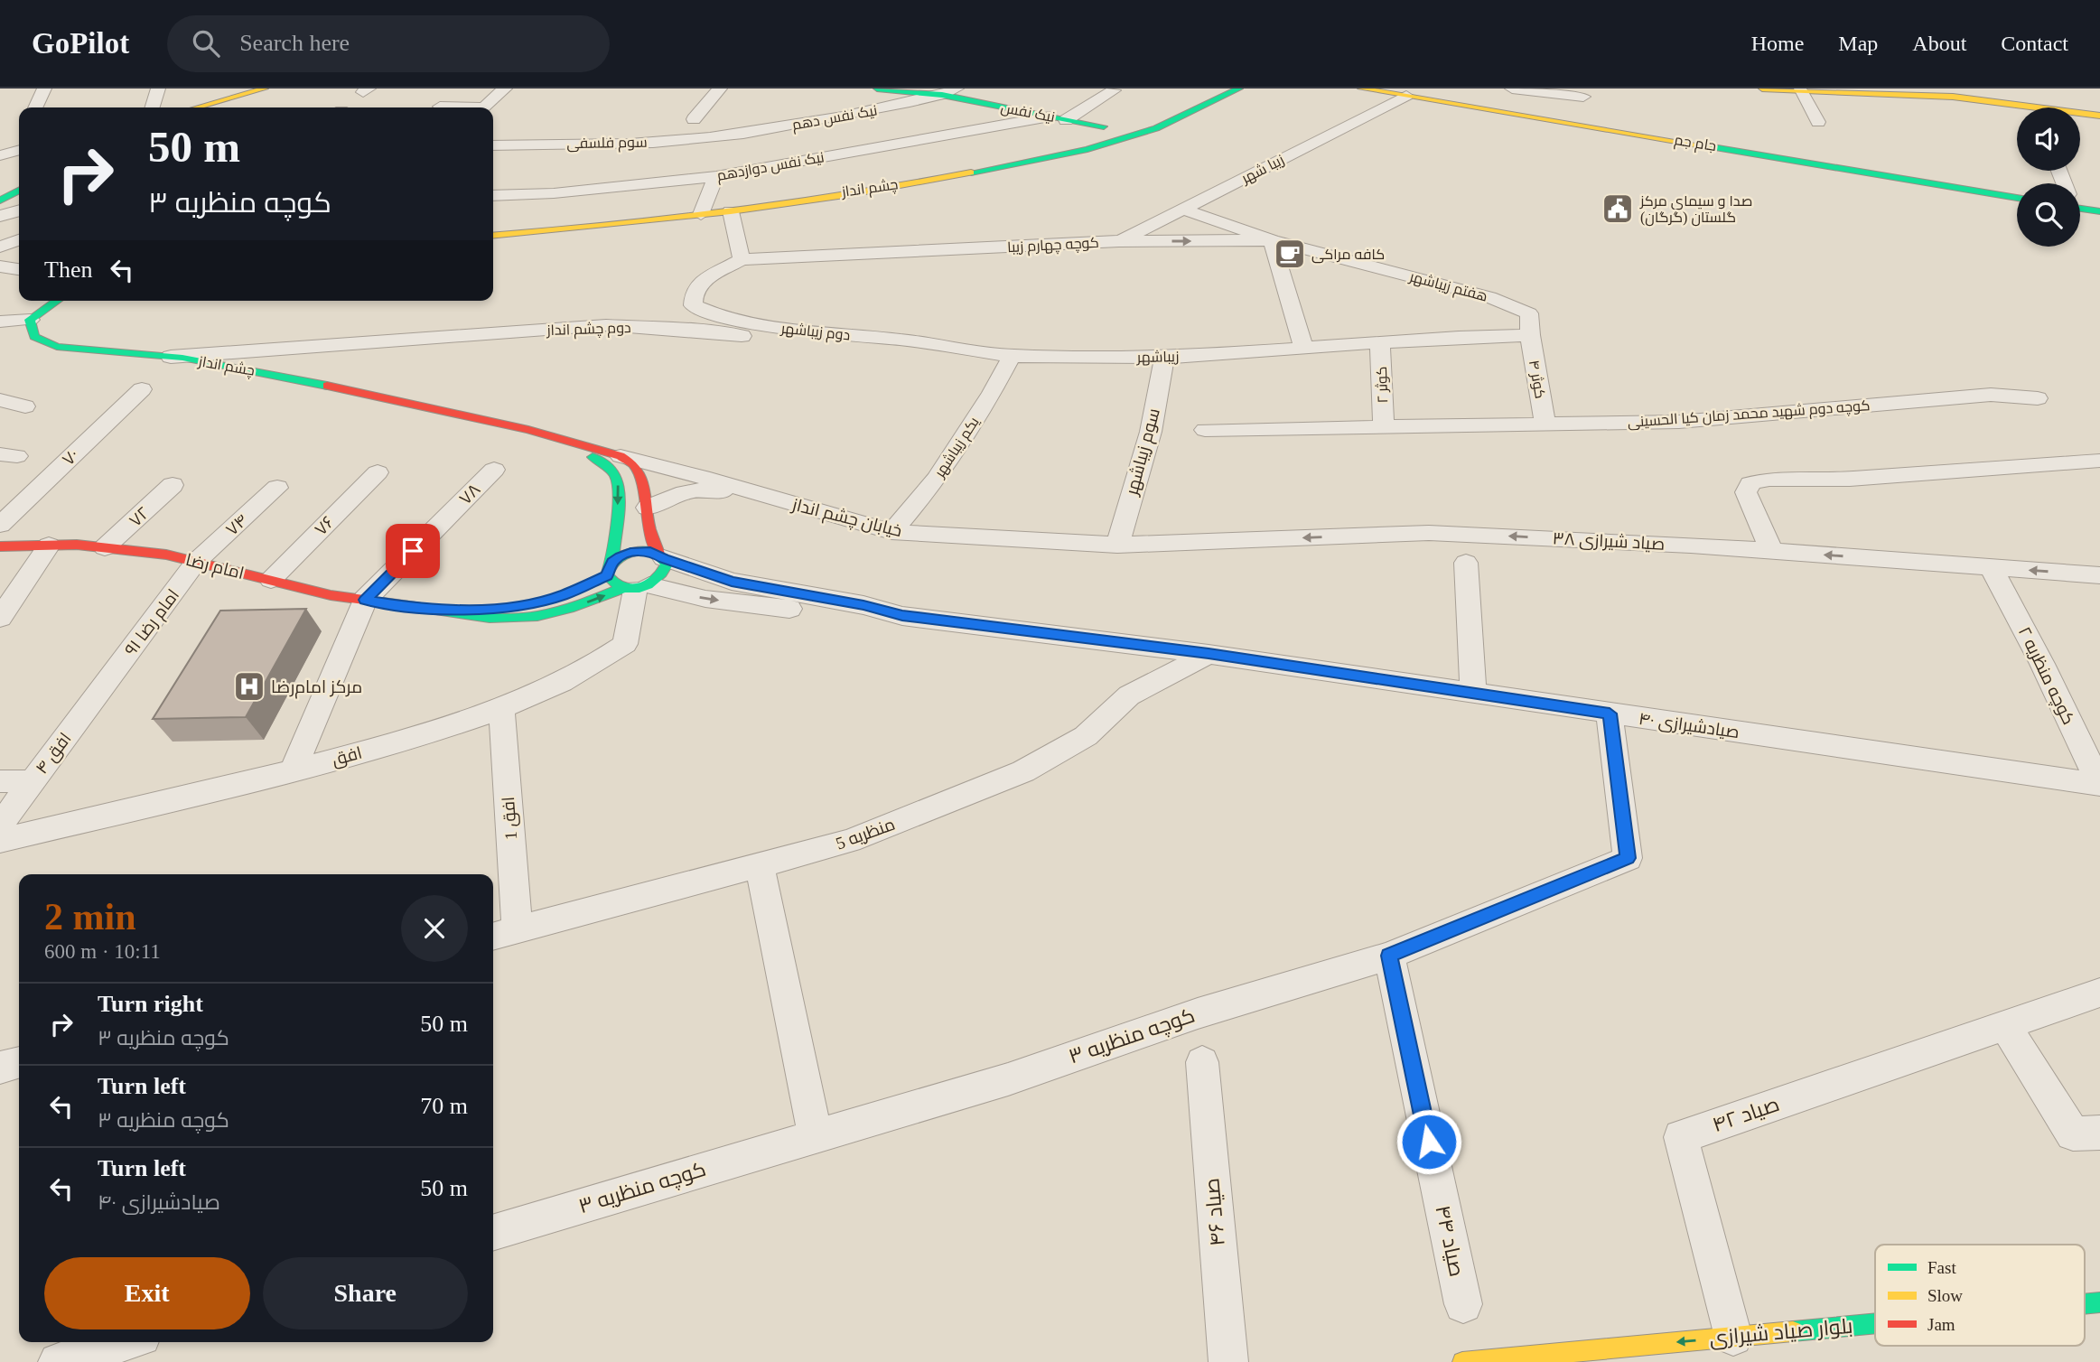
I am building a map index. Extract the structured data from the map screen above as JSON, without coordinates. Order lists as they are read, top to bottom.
{
  "streets": {
    "street": [
      "نیک نفس",
      "نیک نفس دهم",
      "سوم فلسفی",
      "جام جم",
      "نیک نفس دوازدهم",
      "زیبا شهر",
      "چشم انداز",
      "کوچه چهارم زیبا",
      "هفتم زیباشهر",
      "دوم چشم انداز",
      "دوم زیباشهر",
      "زیباشهر",
      "کوثر ۴",
      "کوثر ۲",
      "کوچه دوم شهید محمد زمان کیا الحسینی",
      "یکم زیباشهر",
      "سوم زیباشهر",
      "۷۰",
      "۷۸",
      "۷۲",
      "خیابان چشم انداز",
      "۷۴",
      "۷۶",
      "صیاد شیرازی ۳۸",
      "امام رضا",
      "امام رضا ۹۱",
      "کوچه منظریه ۲",
      "۴۰ صیادشیرازی",
      "افق ۴",
      "افق",
      "افق 1",
      "منظریه 5",
      "کوچه منظریه ۳",
      "صیاد ۴۲",
      "صیاد ۴۶",
      "صیاد ۴۴",
      "بلوار صیاد شیرازی"
    ]
  },
  "crossings": [
    ["نیک نفس", "نیک نفس دهم"],
    ["نیک نفس", "نیک نفس دوازدهم"],
    ["نیک نفس دهم", "سوم فلسفی"],
    ["جام جم", "زیبا شهر"],
    ["زیبا شهر", "کوچه چهارم زیبا"],
    ["چشم انداز", "دوم چشم انداز"],
    ["چشم انداز", "خیابان چشم انداز"],
    ["کوچه چهارم زیبا", "هفتم زیباشهر"],
    ["کوچه چهارم زیبا", "دوم زیباشهر"],
    ["هفتم زیباشهر", "زیباشهر"],
    ["هفتم زیباشهر", "کوثر ۴"],
    ["دوم چشم انداز", "دوم زیباشهر"],
    ["دوم چشم انداز", "زیباشهر"],
    ["دوم چشم انداز", "یکم زیباشهر"],
    ["دوم زیباشهر", "زیباشهر"],
    ["دوم زیباشهر", "یکم زیباشهر"],
    ["زیباشهر", "کوثر ۴"],
    ["زیباشهر", "کوثر ۲"],
    ["زیباشهر", "یکم زیباشهر"],
    ["زیباشهر", "سوم زیباشهر"],
    ["کوثر ۴", "کوچه دوم شهید محمد زمان کیا الحسینی"],
    ["کوثر ۲", "کوچه دوم شهید محمد زمان کیا الحسینی"],
    ["یکم زیباشهر", "خیابان چشم انداز"],
    ["سوم زیباشهر", "خیابان چشم انداز"],
    ["سوم زیباشهر", "صیاد شیرازی ۳۸"],
    ["۷۸", "امام رضا"],
    ["۷۲", "امام رضا"],
    ["خیابان چشم انداز", "صیاد شیرازی ۳۸"],
    ["۷۴", "امام رضا"],
    ["۷۴", "امام رضا ۹۱"],
    ["۷۶", "امام رضا"],
    ["صیاد شیرازی ۳۸", "کوچه منظریه ۲"],
    ["امام رضا", "امام رضا ۹۱"],
    ["امام رضا", "۴۰ صیادشیرازی"],
    ["امام رضا", "افق"],
    ["امام رضا ۹۱", "افق ۴"],
    ["کوچه منظریه ۲", "۴۰ صیادشیرازی"],
    ["۴۰ صیادشیرازی", "افق"],
    ["۴۰ صیادشیرازی", "منظریه 5"],
    ["۴۰ صیادشیرازی", "کوچه منظریه ۳"],
    ["افق", "افق 1"],
    ["افق 1", "منظریه 5"],
    ["کوچه منظریه ۳", "صیاد ۴۴"],
    ["صیاد ۴۲", "بلوار صیاد شیرازی"]
  ],
  "one_way": ["صیاد شیرازی ۳۸", "بلوار صیاد شیرازی"],
  "places": {
    "public building": ["صدا و سیمای مرکز گلستان (گرگان)"],
    "cafe": ["کافه مراکی"],
    "hospital": ["مرکز امام‌رضا"]
  },
  "legend": ["Fast", "Slow", "Jam"],
  "page": {
    "header": "GoPilot",
    "search": "Search here",
    "nav": [
      "Home",
      "Map",
      "About",
      "Contact"
    ],
    "turn": ["50 m", "کوچه منظریه ۳"],
    "then": "Then",
    "heading": ["2 min", "600 m · 10:11"],
    "list": [
      {
        "name": "Turn right",
        "note": "کوچه منظریه ۳",
        "value": "50 m"
      },
      {
        "name": "Turn left",
        "note": "کوچه منظریه ۳",
        "value": "70 m"
      },
      {
        "name": "Turn left",
        "note": "۴۰ صیادشیرازی",
        "value": "50 m"
      }
    ],
    "buttons": ["Exit", "Share"]
  }
}
